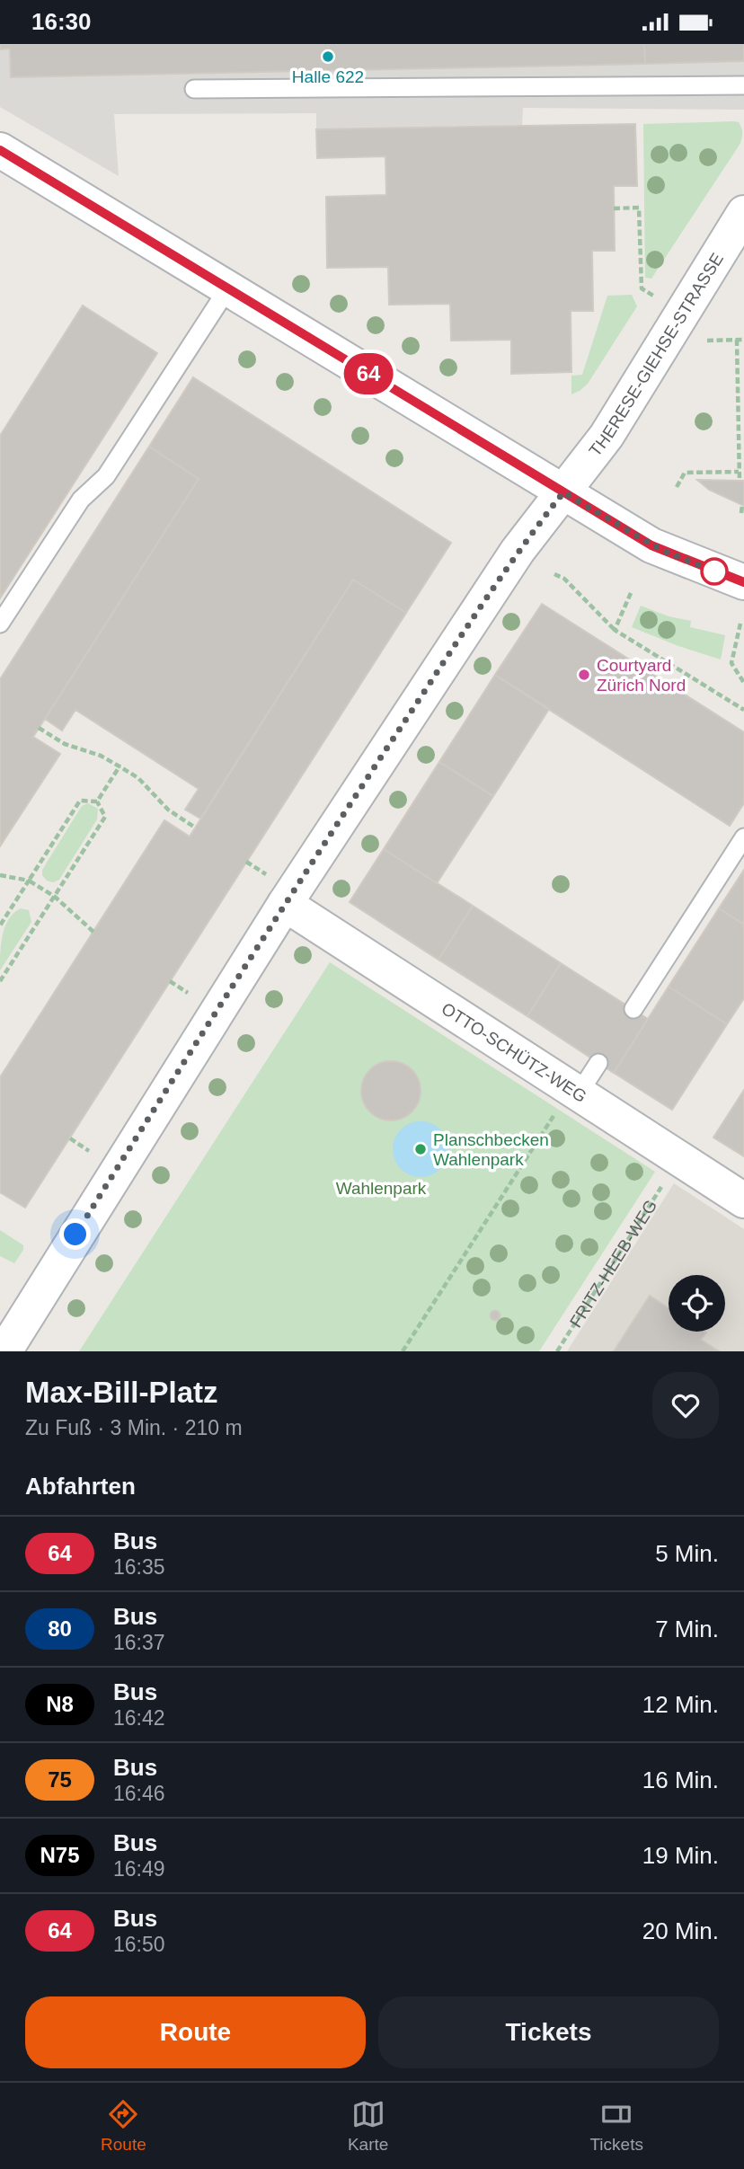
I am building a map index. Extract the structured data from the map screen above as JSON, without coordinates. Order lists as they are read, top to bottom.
{
  "streets": {
    "street": ["THERESE-GIEHSE-STRASSE", "OTTO-SCHÜTZ-WEG"],
    "path": ["FRITZ-HEEB-WEG"]
  },
  "crossings": [
    ["THERESE-GIEHSE-STRASSE", "OTTO-SCHÜTZ-WEG"]
  ],
  "parks": ["Wahlenpark"],
  "places": ["Halle 622", "Courtyard Zürich Nord", "Planschbecken Wahlenpark"],
  "lines": ["bus line 64"],
  "page": {
    "status": "16:30",
    "on_map": "64",
    "heading": [
      ["Max-Bill-Platz", "Zu Fuß · 3 Min. · 210 m"],
      "Abfahrten"
    ],
    "list": [
      {
        "mark": "64",
        "name": "Bus",
        "note": "16:35",
        "value": "5 Min."
      },
      {
        "mark": "80",
        "name": "Bus",
        "note": "16:37",
        "value": "7 Min."
      },
      {
        "mark": "N8",
        "name": "Bus",
        "note": "16:42",
        "value": "12 Min."
      },
      {
        "mark": "75",
        "name": "Bus",
        "note": "16:46",
        "value": "16 Min."
      },
      {
        "mark": "N75",
        "name": "Bus",
        "note": "16:49",
        "value": "19 Min."
      },
      {
        "mark": "64",
        "name": "Bus",
        "note": "16:50",
        "value": "20 Min."
      }
    ],
    "buttons": ["Route", "Tickets"],
    "tabs": ["Route", "Karte", "Tickets"]
  }
}
